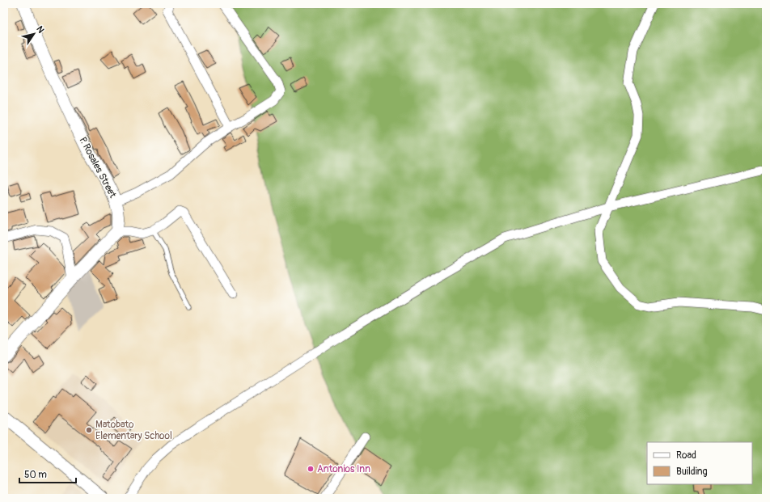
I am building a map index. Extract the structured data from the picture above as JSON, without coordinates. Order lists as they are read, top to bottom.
{
  "streets": {
    "street": ["P. Rosales Street"]
  },
  "places": ["Matobato Elementary School", "Antonios Inn"],
  "legend": ["Road", "Building"],
  "scale_bar": "50 m",
  "north": "top right"
}
